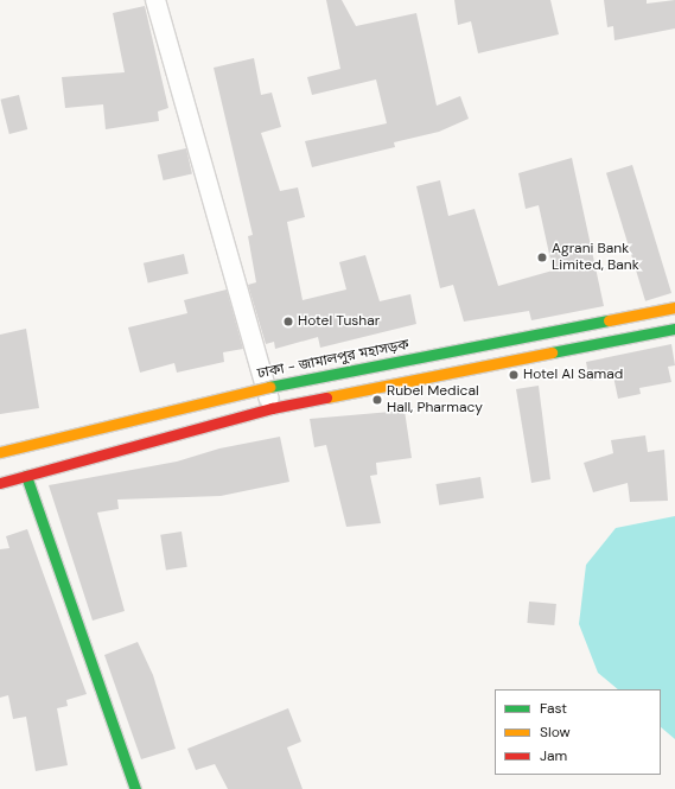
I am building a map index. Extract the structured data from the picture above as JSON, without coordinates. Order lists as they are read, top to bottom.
{
  "streets": {
    "main road": ["ঢাকা - জামালপুর মহাসড়ক"]
  },
  "places": [
    "Agrani Bank Limited, Bank",
    "Hotel Tushar",
    "Hotel Al Samad",
    "Rubel Medical Hall, Pharmacy"
  ],
  "legend": ["Fast", "Slow", "Jam"]
}
